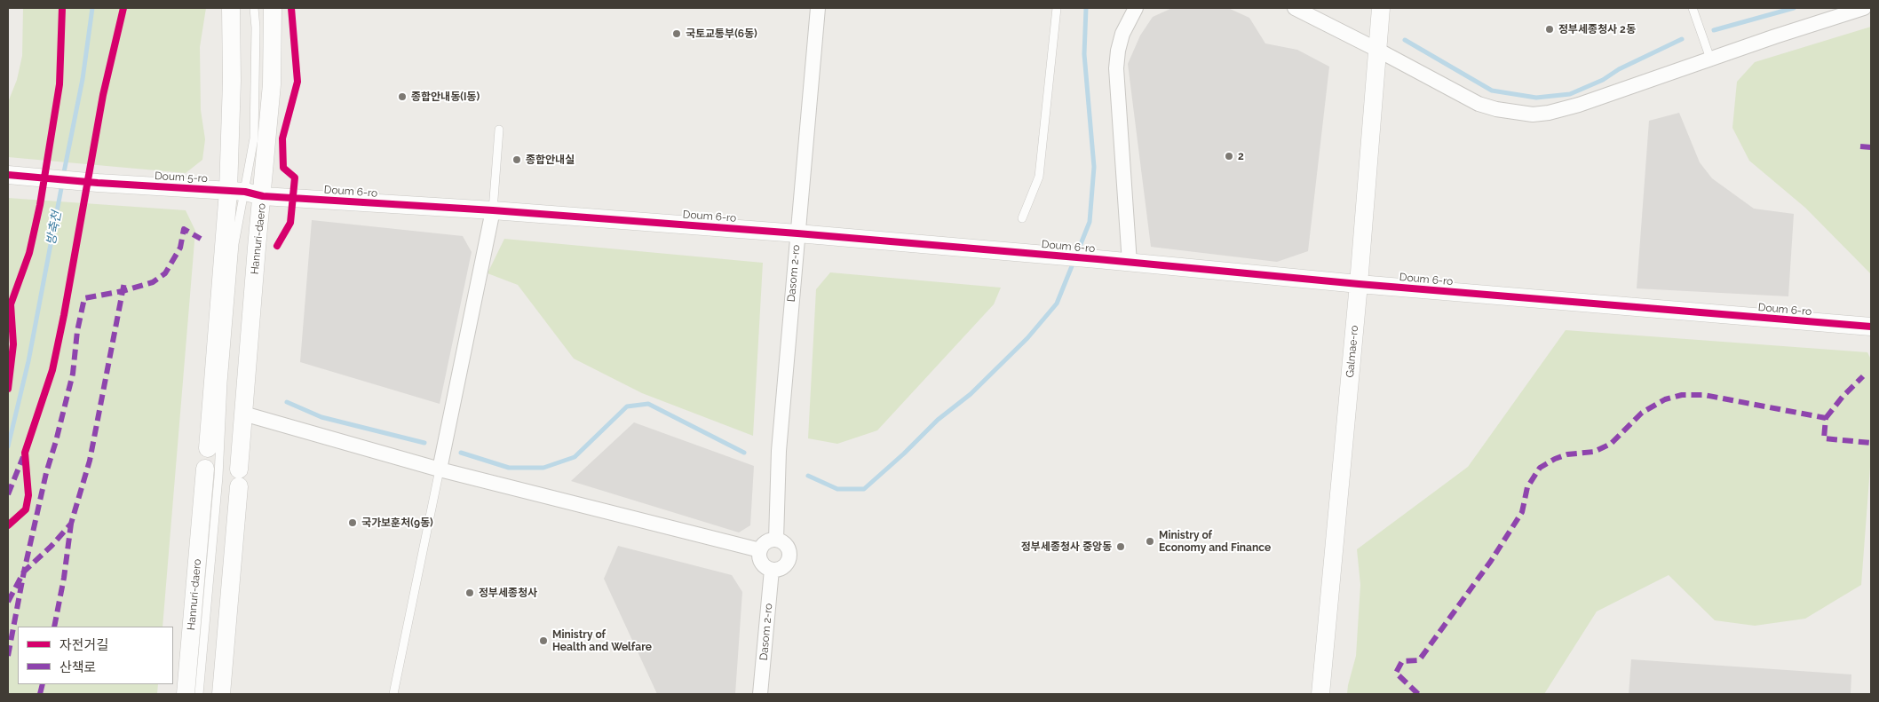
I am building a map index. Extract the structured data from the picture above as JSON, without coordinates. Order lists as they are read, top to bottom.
{
  "streets": {
    "street": [
      "Doum 5-ro",
      "Doum 6-ro",
      "Hannuri-daero",
      "Dasom 2-ro",
      "Galmae-ro"
    ]
  },
  "crossings": [
    ["Doum 5-ro", "Doum 6-ro"],
    ["Doum 5-ro", "Hannuri-daero"],
    ["Doum 6-ro", "Hannuri-daero"],
    ["Doum 6-ro", "Dasom 2-ro"],
    ["Doum 6-ro", "Galmae-ro"]
  ],
  "water": ["방축천"],
  "places": [
    "정부세종청사 2동",
    "국토교통부(6동)",
    "종합안내동(I동)",
    "2",
    "종합안내실",
    "국가보훈처(9동)",
    "Ministry of Economy and Finance",
    "정부세종청사 중앙동",
    "정부세종청사",
    "Ministry of Health and Welfare"
  ],
  "legend": ["자전거길", "산책로"]
}
